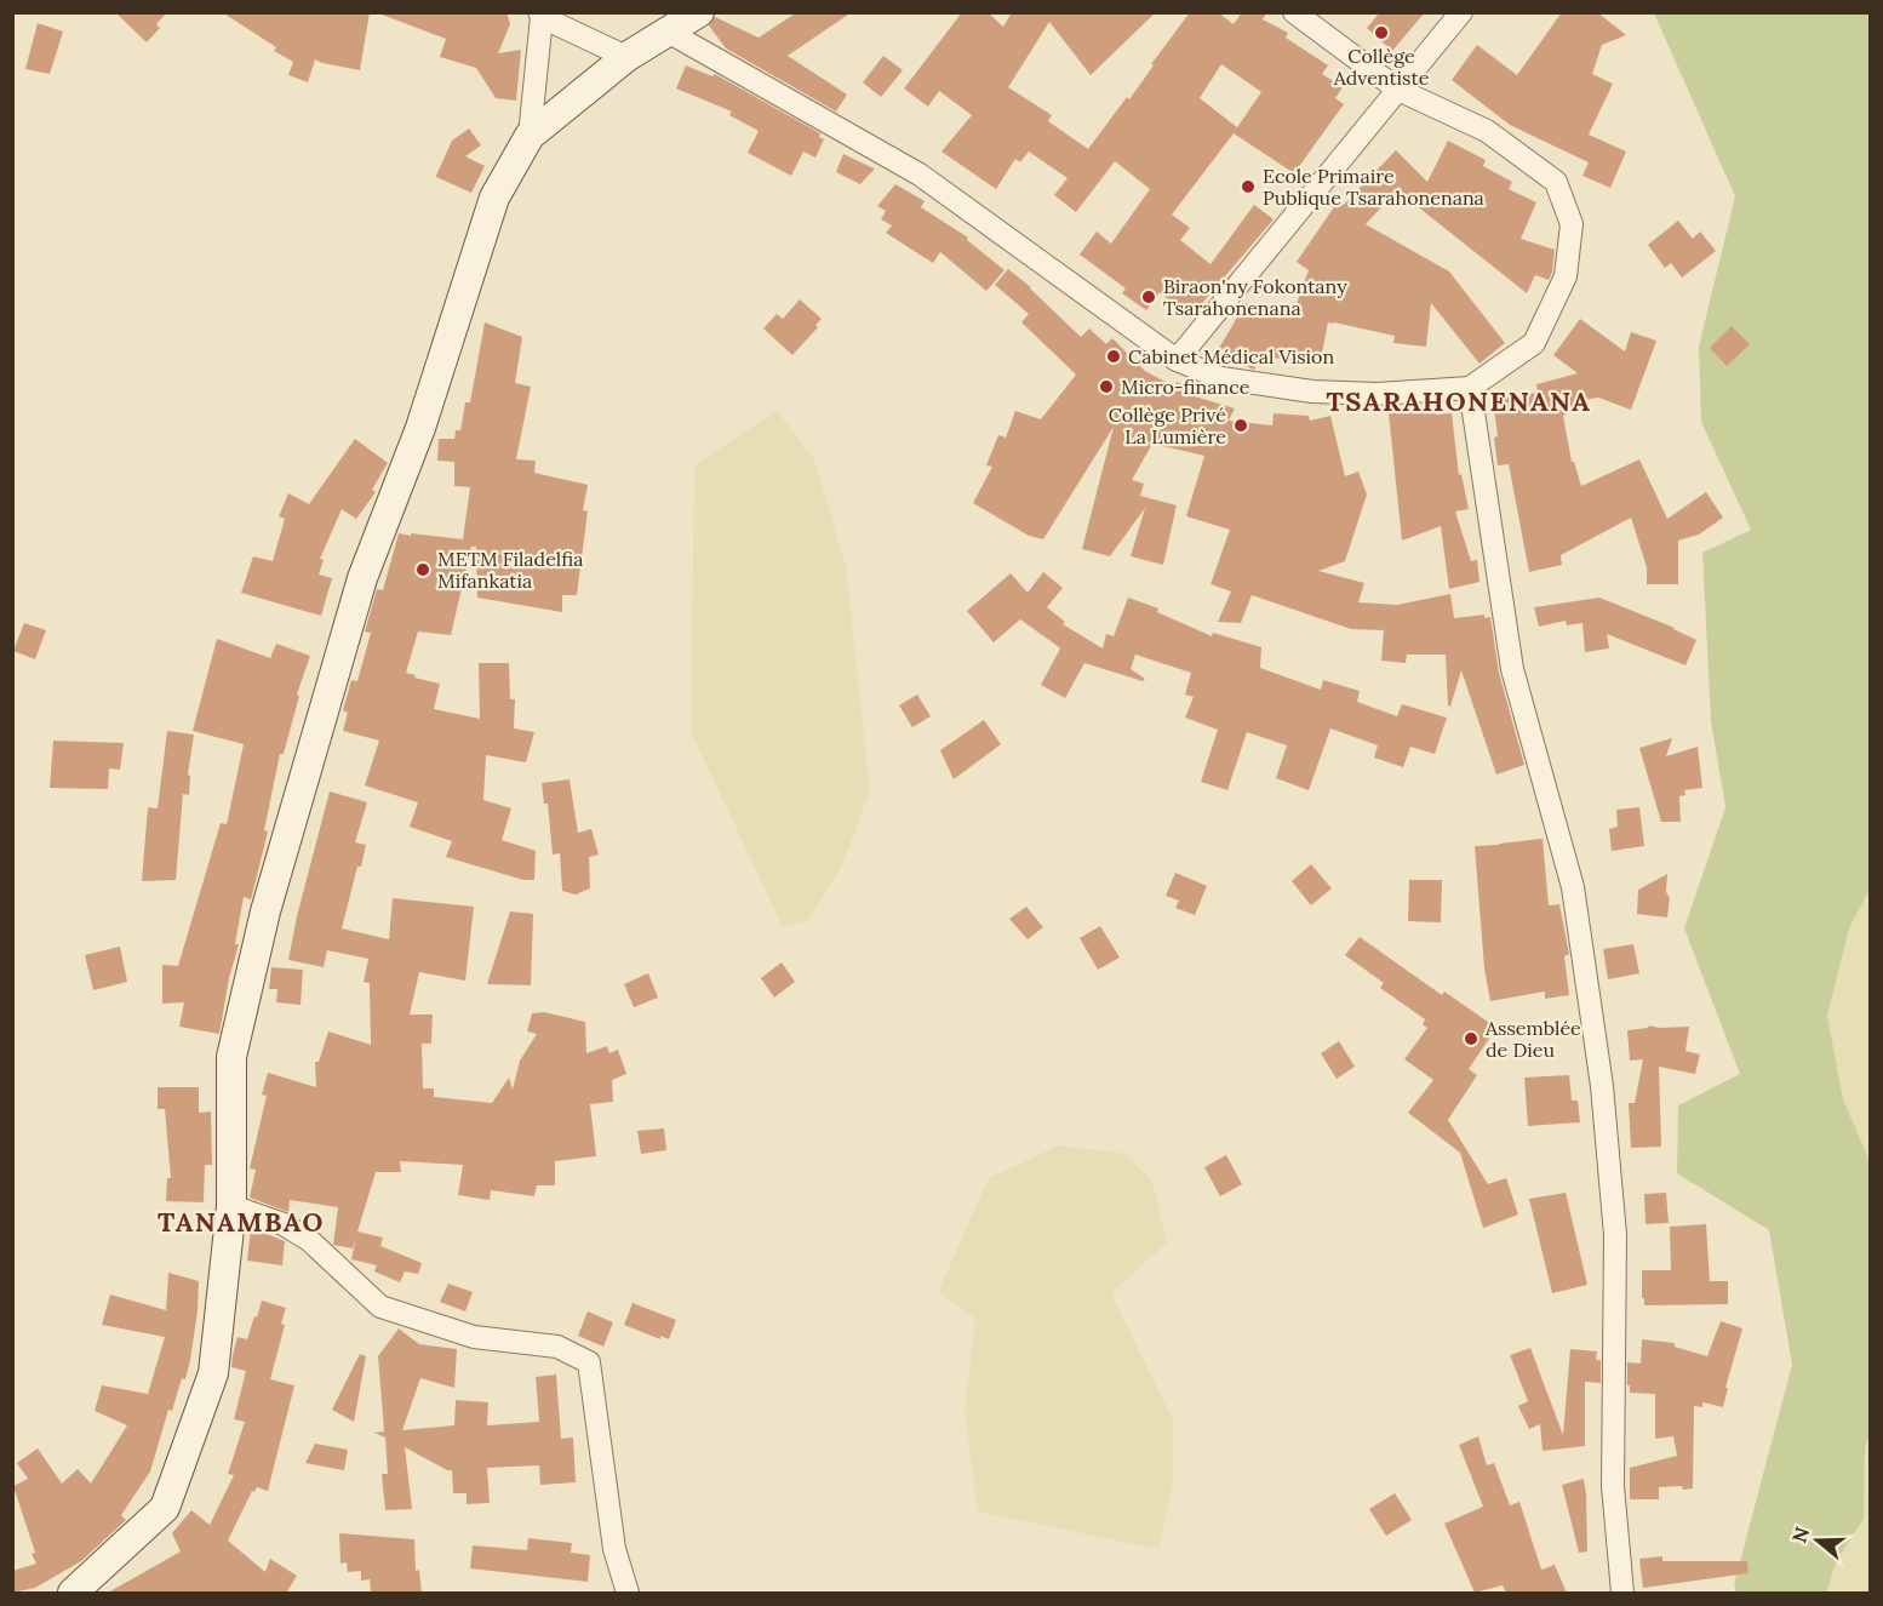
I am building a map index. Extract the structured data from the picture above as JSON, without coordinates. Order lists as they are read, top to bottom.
{
  "districts": ["TSARAHONENANA", "TANAMBAO"],
  "places": [
    "Collège Adventiste",
    "Ecole Primaire Publique Tsarahonenana",
    "Biraon'ny Fokontany Tsarahonenana",
    "Cabinet Médical Vision",
    "Micro-finance",
    "Collège Privé La Lumière",
    "METM Filadelfia Mifankatia",
    "Assemblée de Dieu"
  ],
  "north": "left"
}
